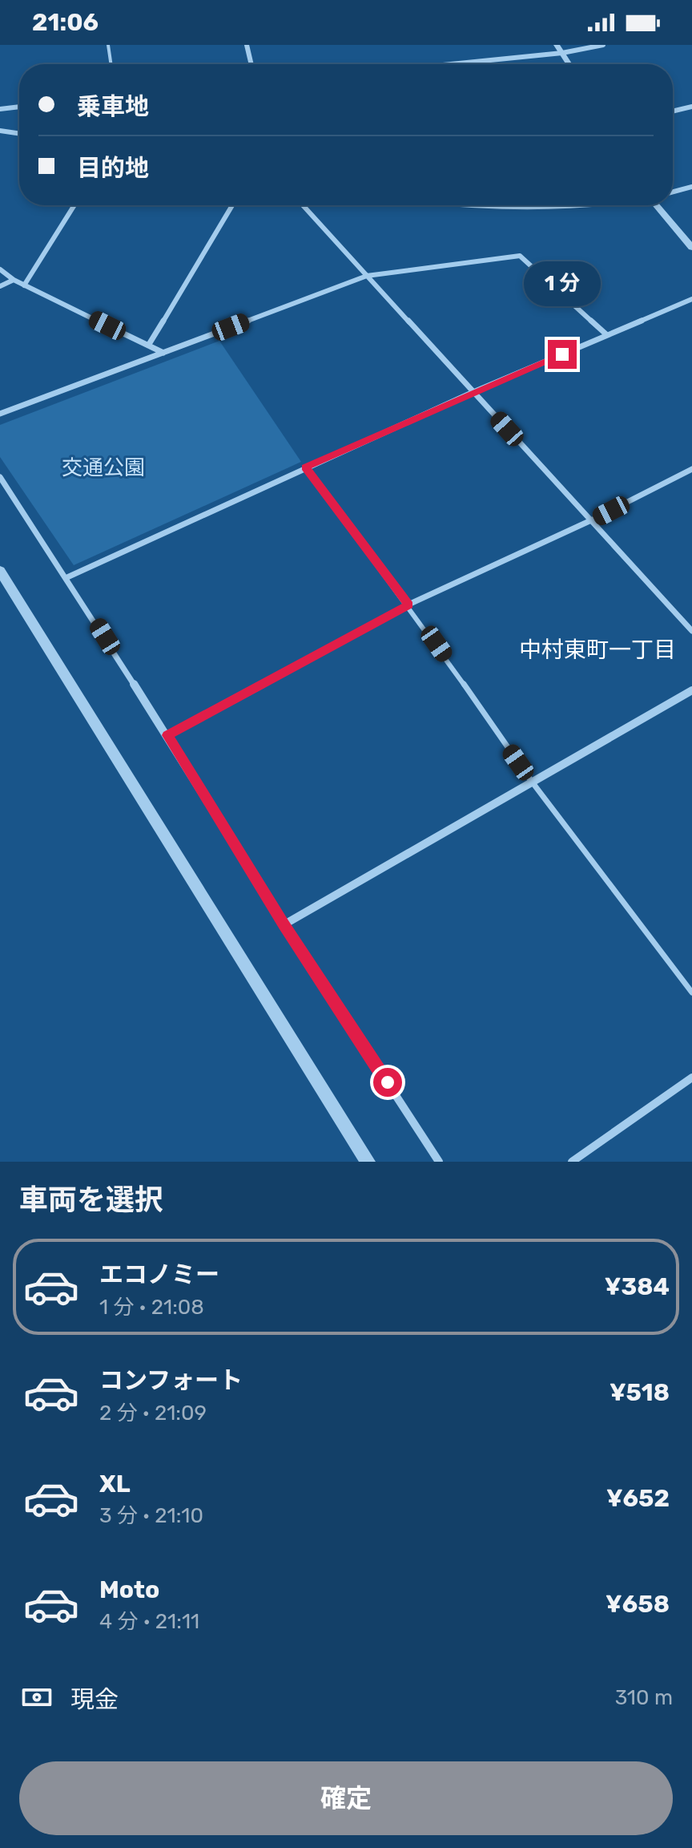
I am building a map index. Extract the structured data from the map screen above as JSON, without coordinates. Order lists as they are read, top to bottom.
{
  "districts": ["中村東町一丁目"],
  "parks": ["交通公園"],
  "page": {
    "status": "21:06",
    "banner": ["乗車地", "目的地"],
    "bubble": "1 分",
    "heading": "車両を選択",
    "list": [
      {
        "name": "エコノミー",
        "note": "1 分 · 21:08",
        "value": "¥384"
      },
      {
        "name": "コンフォート",
        "note": "2 分 · 21:09",
        "value": "¥518"
      },
      {
        "name": "XL",
        "note": "3 分 · 21:10",
        "value": "¥652"
      },
      {
        "name": "Moto",
        "note": "4 分 · 21:11",
        "value": "¥658"
      }
    ],
    "pay": ["現金", "310 m"],
    "buttons": "確定"
  }
}
